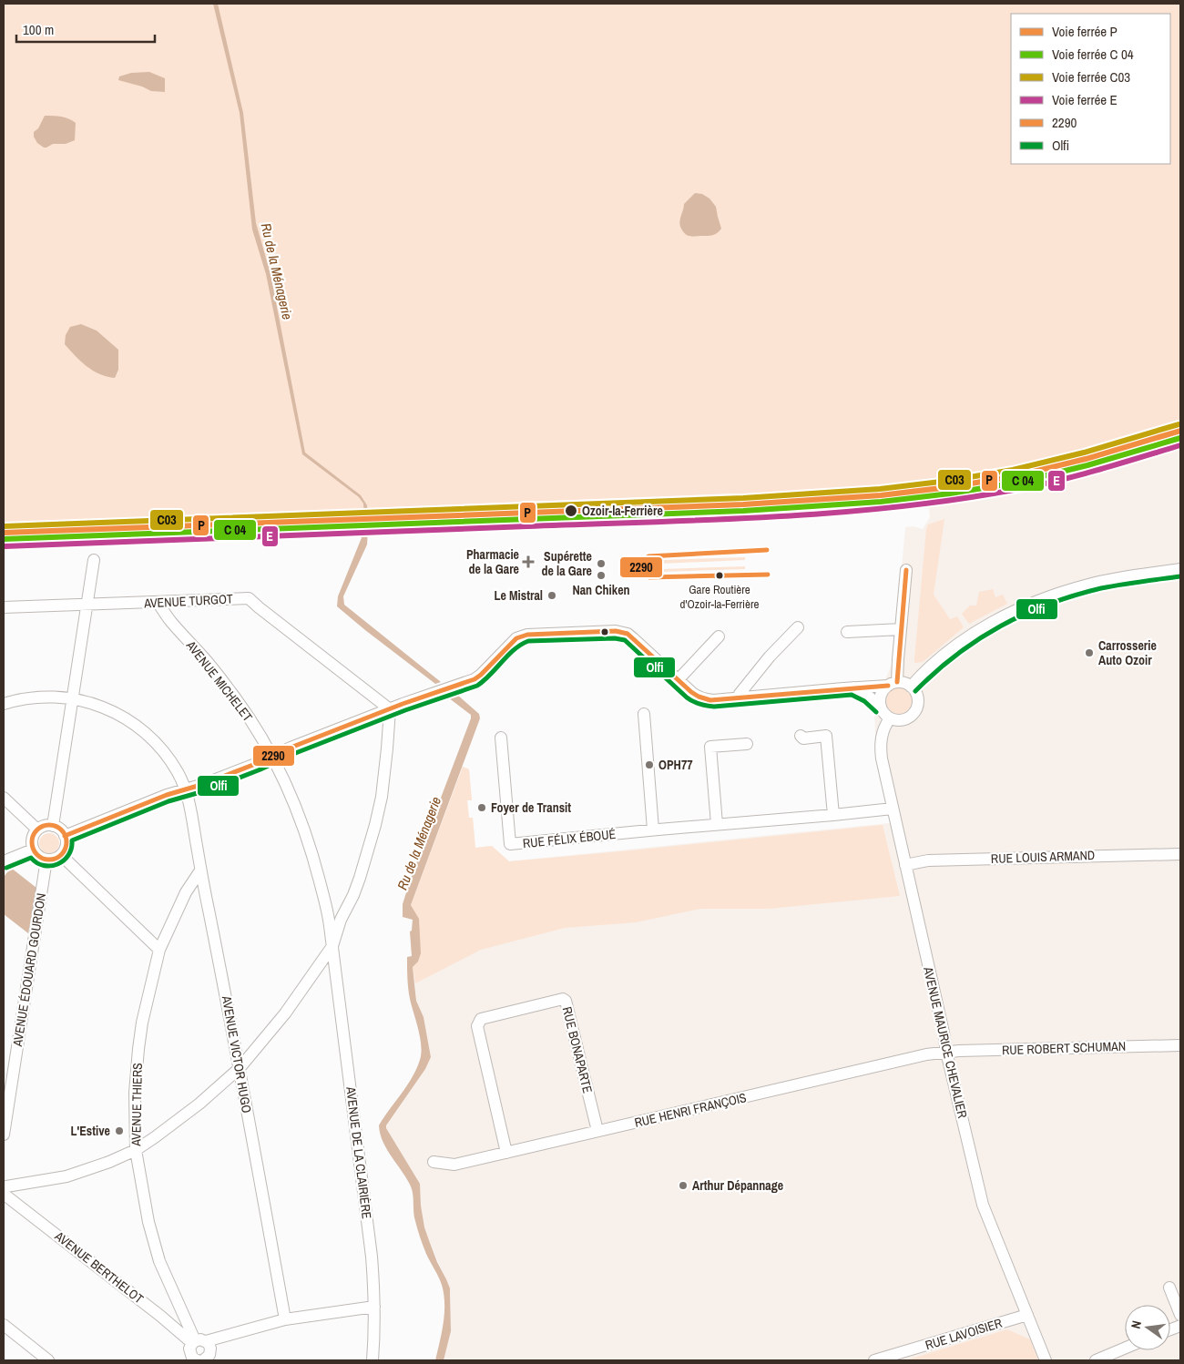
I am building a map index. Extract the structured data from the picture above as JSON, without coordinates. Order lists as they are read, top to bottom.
{
  "streets": {
    "street": [
      "AVENUE TURGOT",
      "AVENUE MICHELET",
      "RUE FÉLIX ÉBOUÉ",
      "RUE LOUIS ARMAND",
      "AVENUE ÉDOUARD GOURDON",
      "AVENUE MAURICE CHEVALIER",
      "RUE ROBERT SCHUMAN",
      "RUE BONAPARTE",
      "AVENUE VICTOR HUGO",
      "AVENUE THIERS",
      "RUE HENRI FRANÇOIS",
      "AVENUE DE LA CLAIRIÈRE",
      "AVENUE BERTHELOT",
      "RUE LAVOISIER"
    ]
  },
  "crossings": [
    ["AVENUE TURGOT", "AVENUE MICHELET"],
    ["AVENUE MICHELET", "AVENUE DE LA CLAIRIÈRE"],
    ["RUE FÉLIX ÉBOUÉ", "AVENUE MAURICE CHEVALIER"],
    ["RUE LOUIS ARMAND", "AVENUE MAURICE CHEVALIER"],
    ["AVENUE MAURICE CHEVALIER", "RUE ROBERT SCHUMAN"],
    ["AVENUE MAURICE CHEVALIER", "RUE HENRI FRANÇOIS"],
    ["AVENUE MAURICE CHEVALIER", "RUE LAVOISIER"],
    ["RUE ROBERT SCHUMAN", "RUE HENRI FRANÇOIS"],
    ["RUE BONAPARTE", "RUE HENRI FRANÇOIS"],
    ["AVENUE VICTOR HUGO", "AVENUE THIERS"],
    ["AVENUE THIERS", "AVENUE BERTHELOT"]
  ],
  "water": ["Ru de la Ménagerie"],
  "places": {
    "other": [
      "Ozoir-la-Ferrière",
      "Supérette de la Gare",
      "Nan Chiken",
      "Gare Routière d'Ozoir-la-Ferrière",
      "Le Mistral",
      "Carrosserie Auto Ozoir",
      "OPH77",
      "Foyer de Transit",
      "L'Estive",
      "Arthur Dépannage"
    ],
    "health": ["Pharmacie de la Gare"]
  },
  "lines": [
    "rail line C03",
    "rail line P",
    "rail line E",
    "transit line 2290",
    "transit line Olfi"
  ],
  "legend": [
    "Voie ferrée P",
    "Voie ferrée C 04",
    "Voie ferrée C03",
    "Voie ferrée E",
    "2290",
    "Olfi"
  ],
  "scale_bar": "100 m",
  "north": "left"
}
